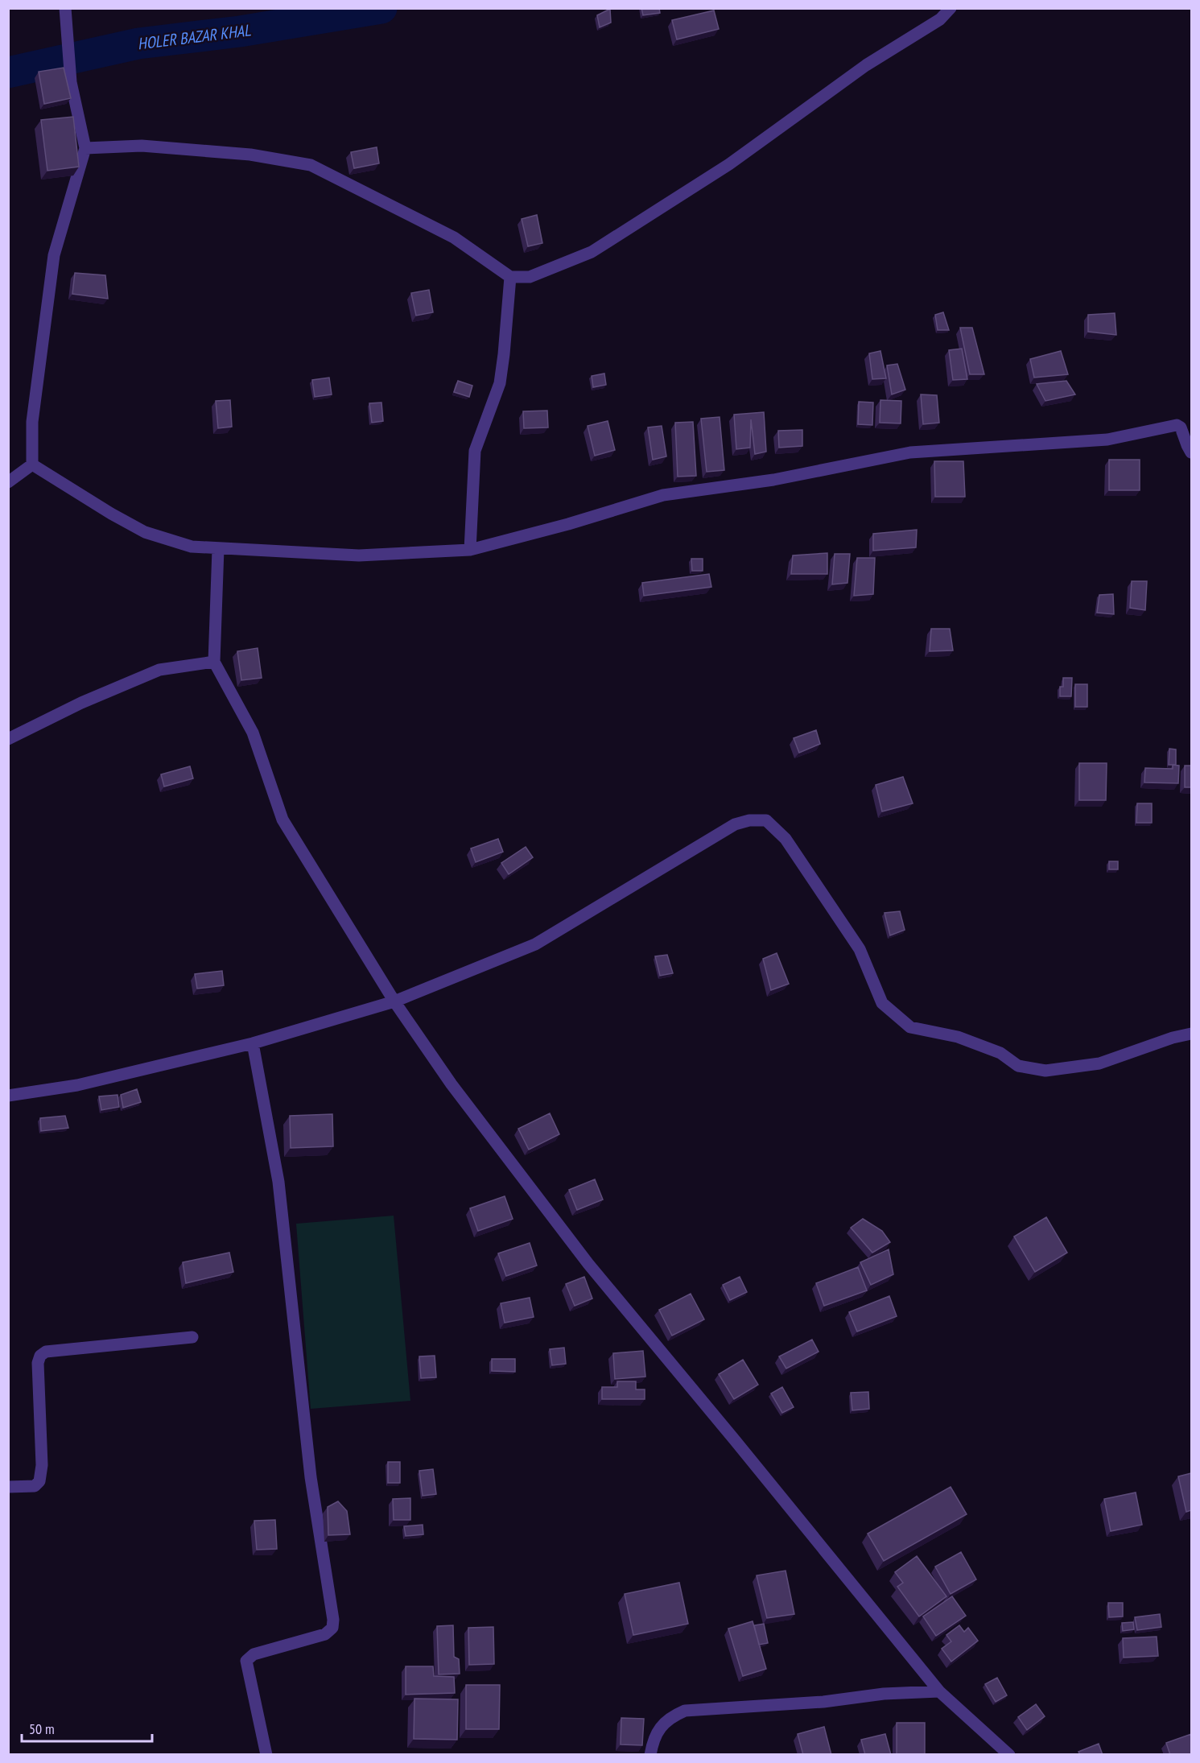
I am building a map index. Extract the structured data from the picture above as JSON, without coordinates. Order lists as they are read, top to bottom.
{
  "water": ["HOLER BAZAR KHAL"],
  "scale_bar": "50 m"
}
